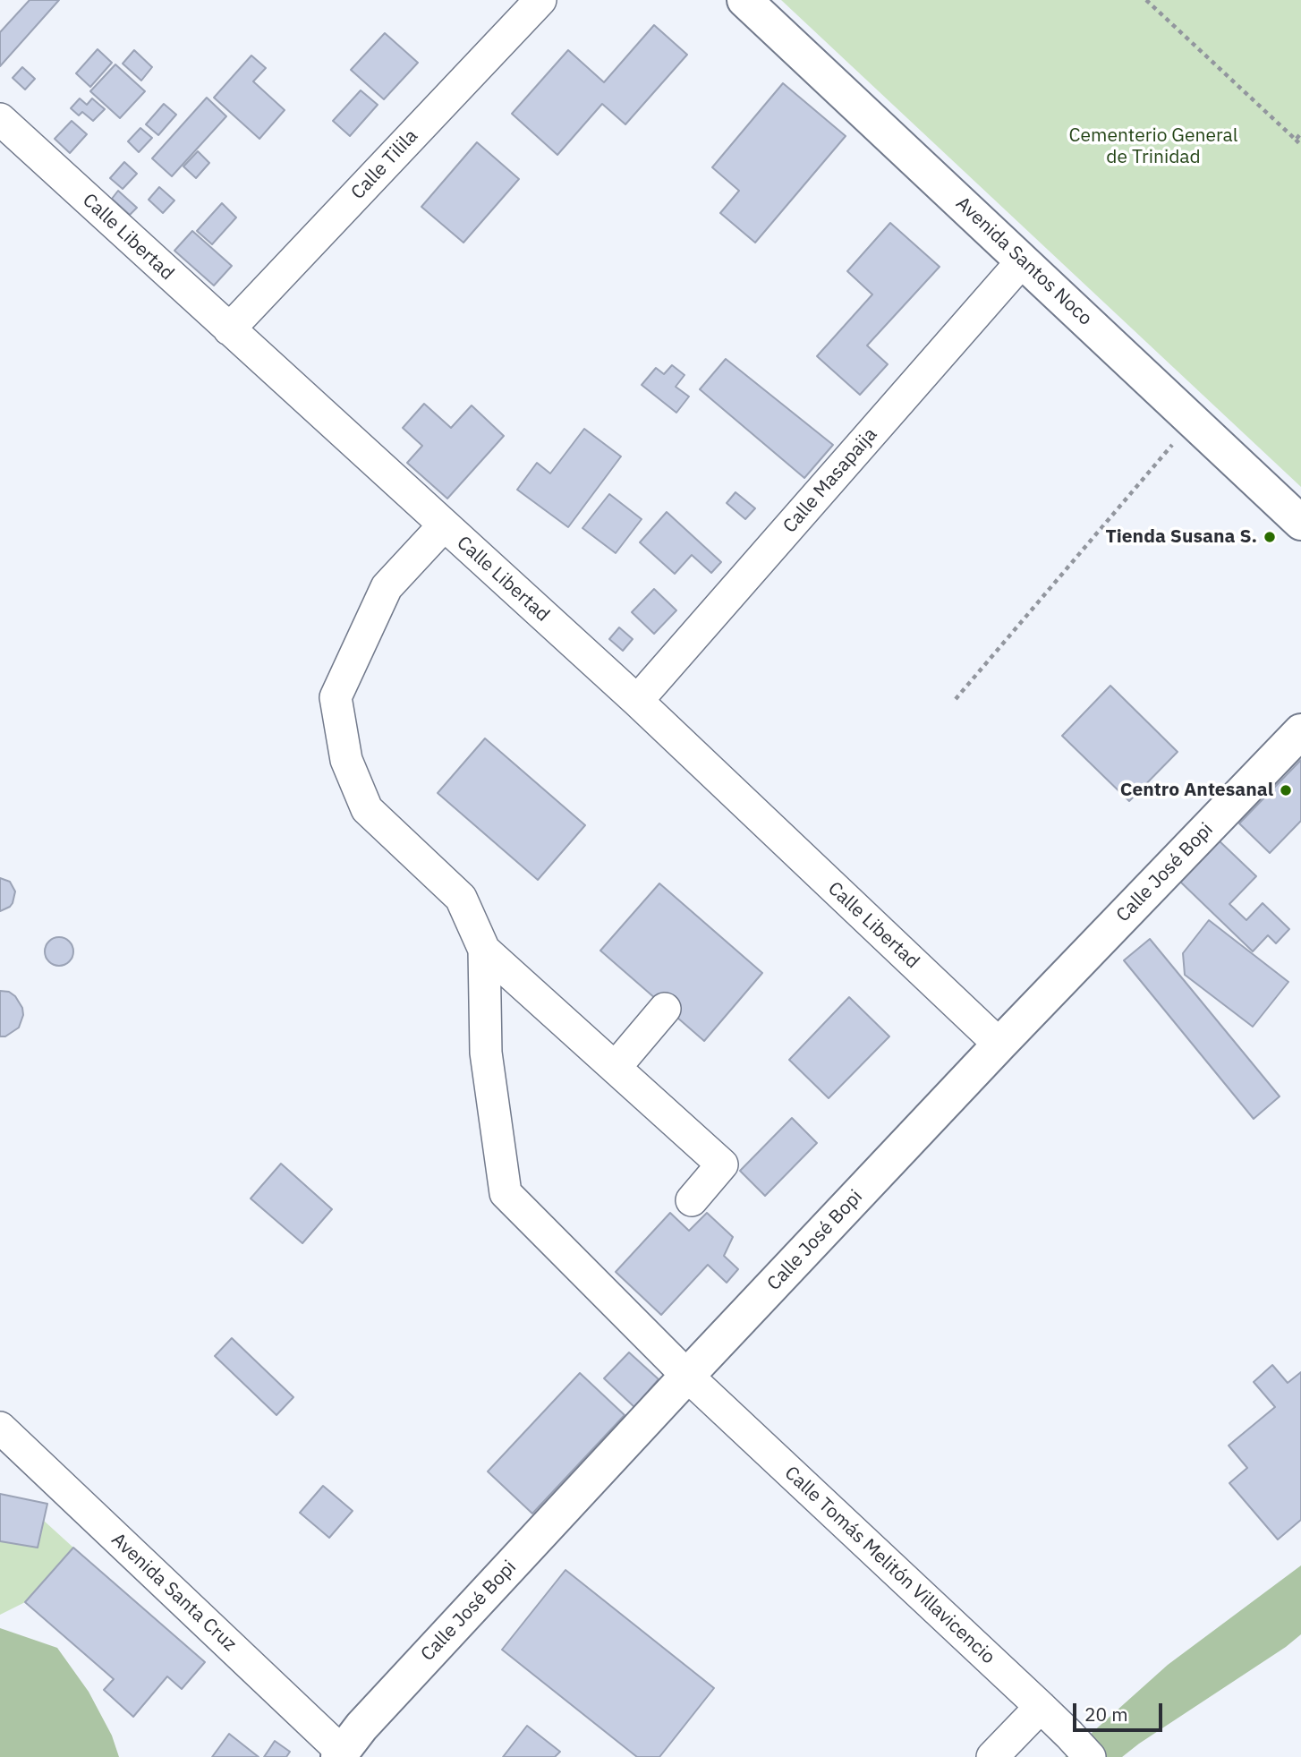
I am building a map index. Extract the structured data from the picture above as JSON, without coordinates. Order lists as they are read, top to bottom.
{
  "streets": {
    "main road": ["Avenida Santos Noco", "Calle José Bopi"],
    "street": [
      "Calle Tilila",
      "Calle Libertad",
      "Calle Masapaija",
      "Calle Tomás Melitón Villavicencio",
      "Avenida Santa Cruz"
    ]
  },
  "crossings": [
    ["Calle Tilila", "Calle Libertad"],
    ["Calle Libertad", "Calle Masapaija"],
    ["Calle Libertad", "Calle José Bopi"],
    ["Avenida Santos Noco", "Calle Masapaija"],
    ["Calle José Bopi", "Calle Tomás Melitón Villavicencio"],
    ["Calle José Bopi", "Avenida Santa Cruz"]
  ],
  "parks": ["Cementerio General de Trinidad"],
  "places": ["Tienda Susana S.", "Centro Antesanal"],
  "scale_bar": "20 m"
}
